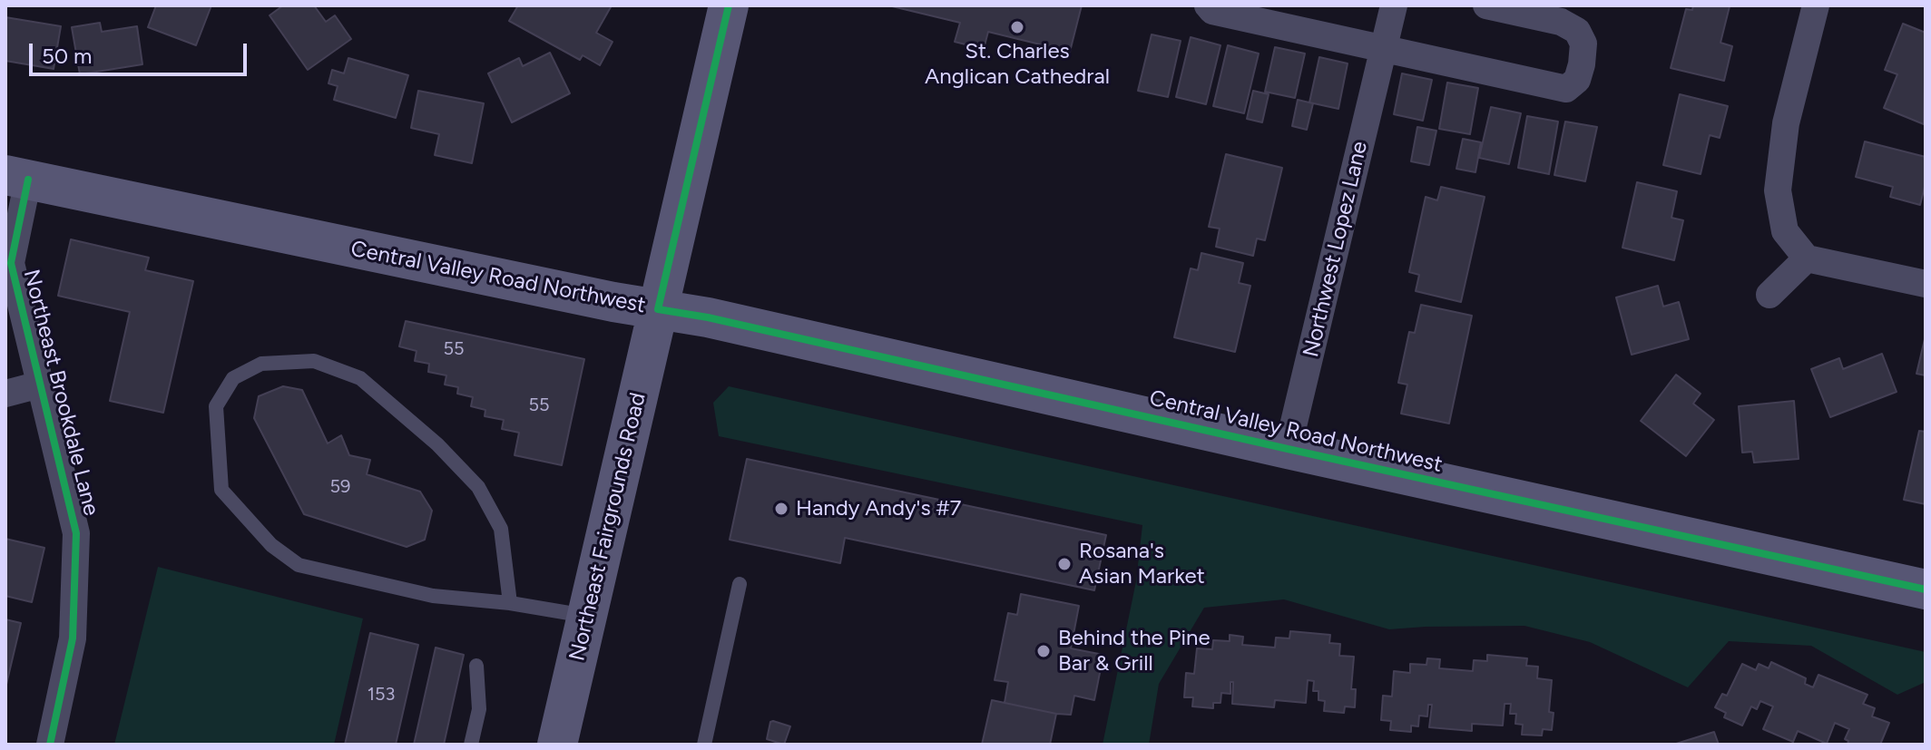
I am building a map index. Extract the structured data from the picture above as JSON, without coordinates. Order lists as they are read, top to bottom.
{
  "streets": {
    "main road": ["Central Valley Road Northwest", "Northeast Fairgrounds Road"],
    "street": ["Northwest Lopez Lane", "Northeast Brookdale Lane"]
  },
  "crossings": [
    ["Northwest Lopez Lane", "Central Valley Road Northwest"],
    ["Central Valley Road Northwest", "Northeast Brookdale Lane"],
    ["Central Valley Road Northwest", "Northeast Fairgrounds Road"]
  ],
  "places": [
    "St. Charles Anglican Cathedral",
    "Handy Andy's #7",
    "Rosana's Asian Market",
    "Behind the Pine Bar & Grill"
  ],
  "house_numbers": [
    "55",
    "55",
    "59",
    "153"
  ],
  "scale_bar": "50 m"
}
